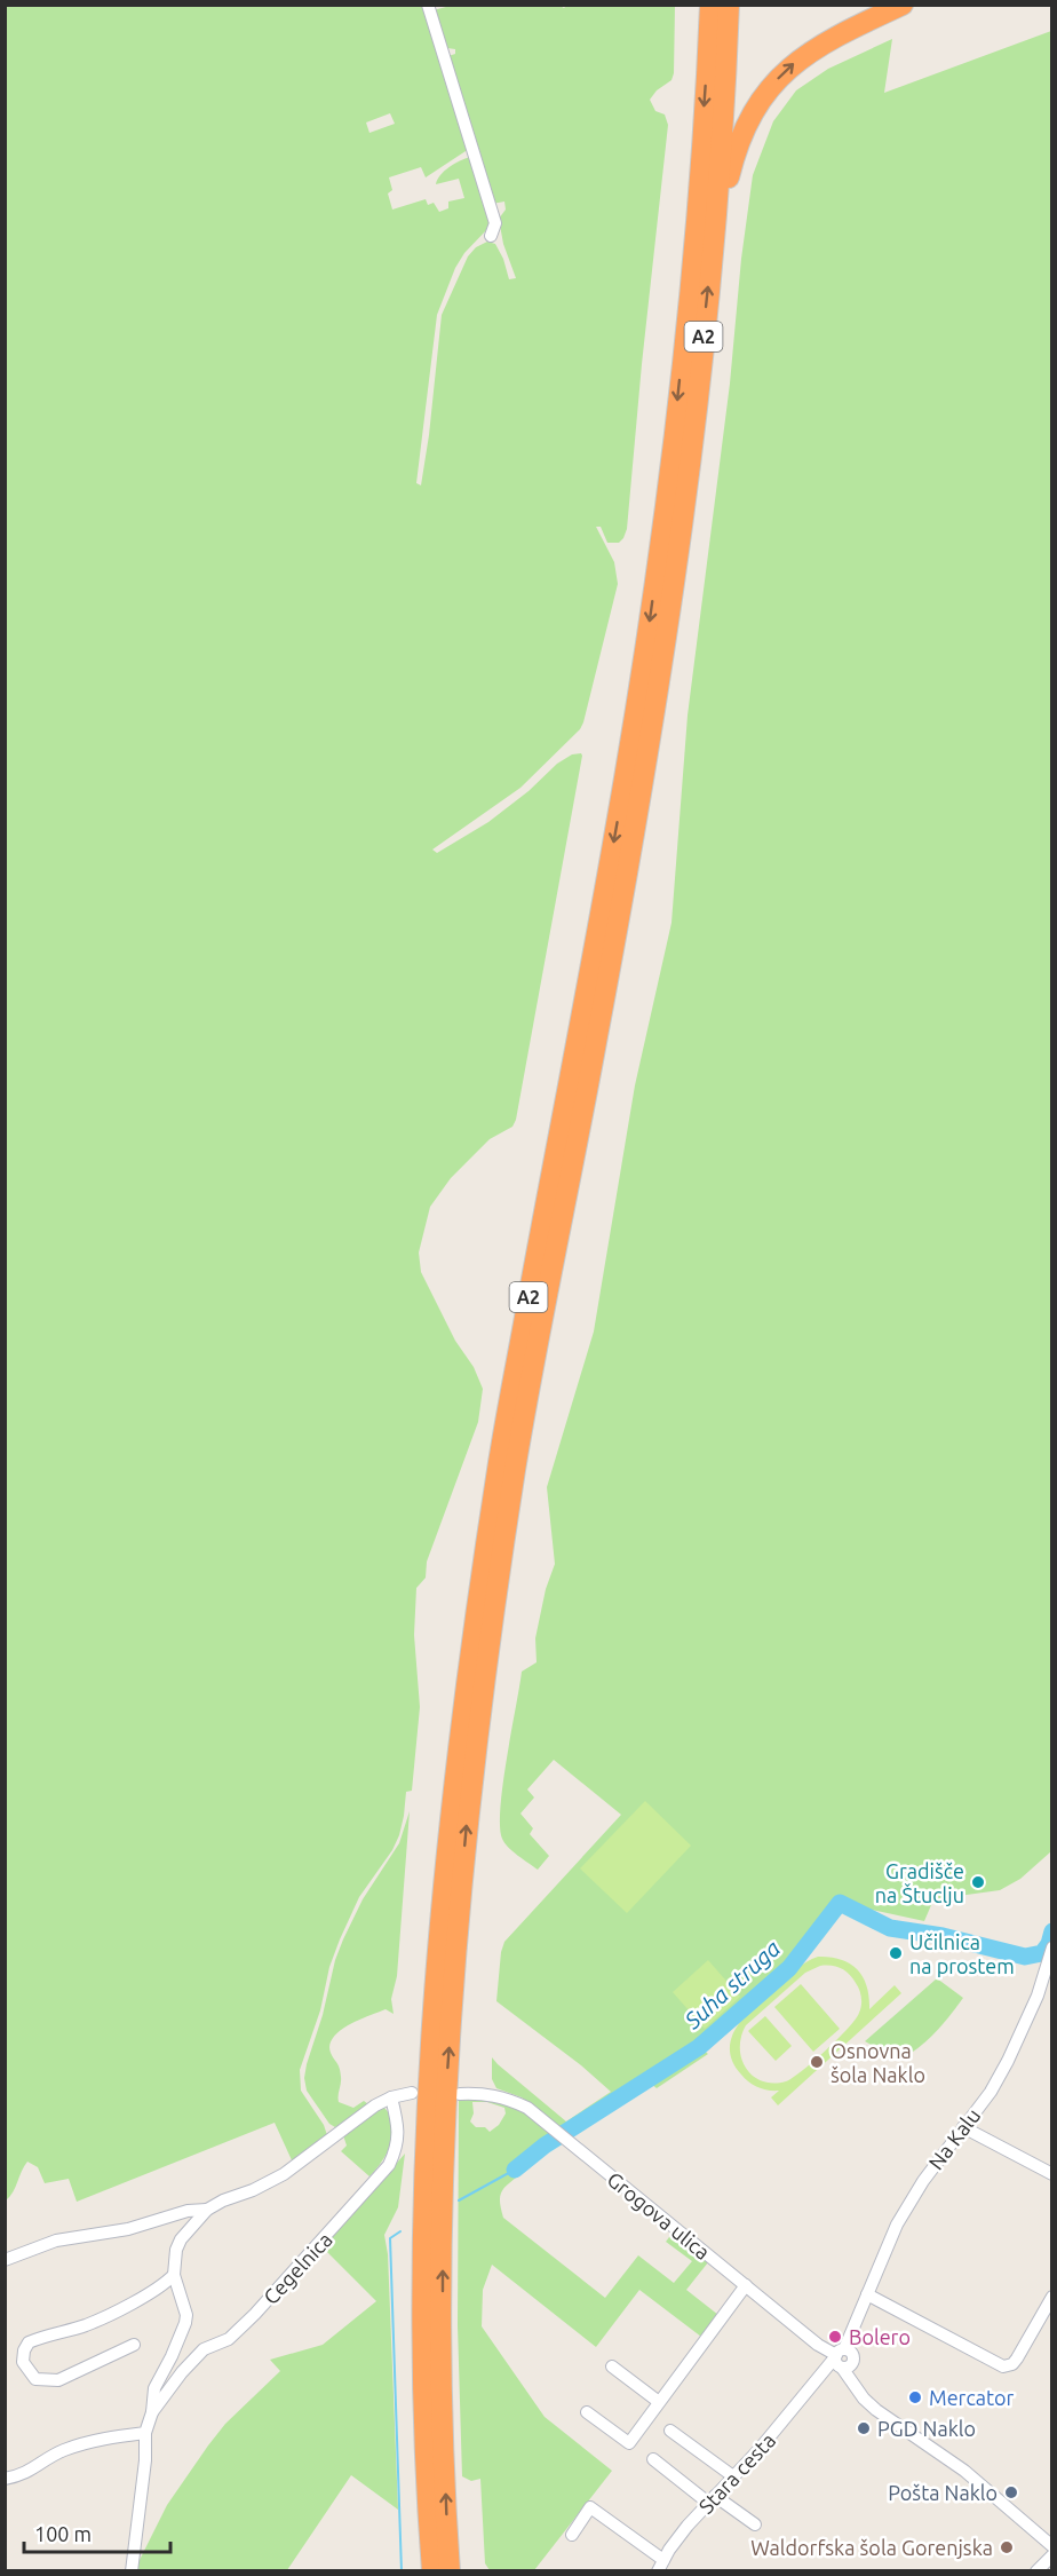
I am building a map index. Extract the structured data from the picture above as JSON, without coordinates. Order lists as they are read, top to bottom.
{
  "streets": {
    "highway": ["A2"],
    "street": [
      "Na Kalu",
      "Grogova ulica",
      "Cegelnica",
      "Stara cesta"
    ]
  },
  "crossings": [
    ["Na Kalu", "Grogova ulica"],
    ["Na Kalu", "Stara cesta"],
    ["Grogova ulica", "Stara cesta"]
  ],
  "water": ["Suha struga"],
  "places": [
    "Gradišče na Štuclju",
    "Učilnica na prostem",
    "Osnovna šola Naklo",
    "Bolero",
    "Mercator",
    "PGD Naklo",
    "Pošta Naklo",
    "Waldorfska šola Gorenjska"
  ],
  "scale_bar": "100 m"
}
